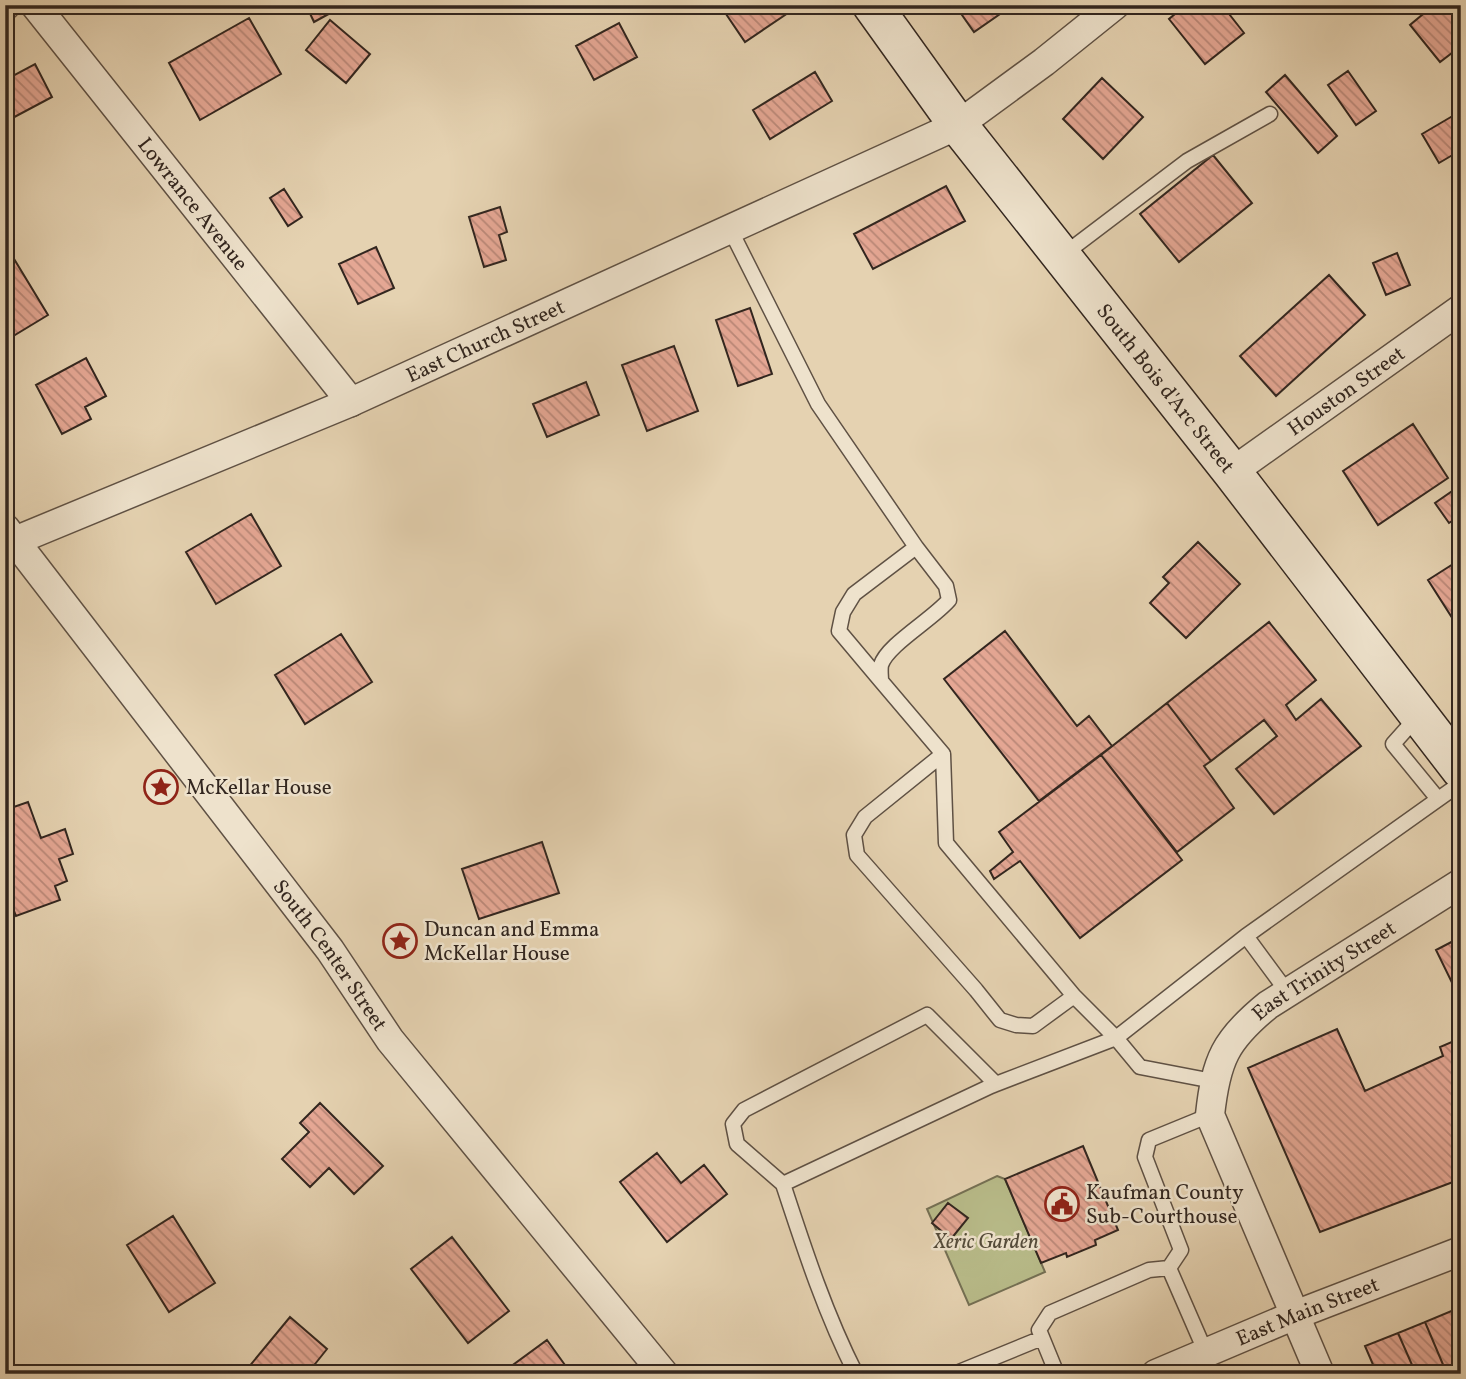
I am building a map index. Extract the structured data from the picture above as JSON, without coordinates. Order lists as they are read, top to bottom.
{
  "streets": {
    "main road": ["South Bois d'Arc Street"],
    "street": [
      "Lowrance Avenue",
      "East Church Street",
      "Houston Street",
      "South Center Street",
      "East Trinity Street",
      "East Main Street"
    ]
  },
  "crossings": [
    ["Lowrance Avenue", "East Church Street"],
    ["East Church Street", "South Bois d'Arc Street"],
    ["East Church Street", "South Center Street"],
    ["South Bois d'Arc Street", "Houston Street"]
  ],
  "parks": ["Xeric Garden"],
  "places": {
    "place": ["McKellar House", "Duncan and Emma McKellar House"],
    "public building": ["Kaufman County Sub-Courthouse"]
  }
}
